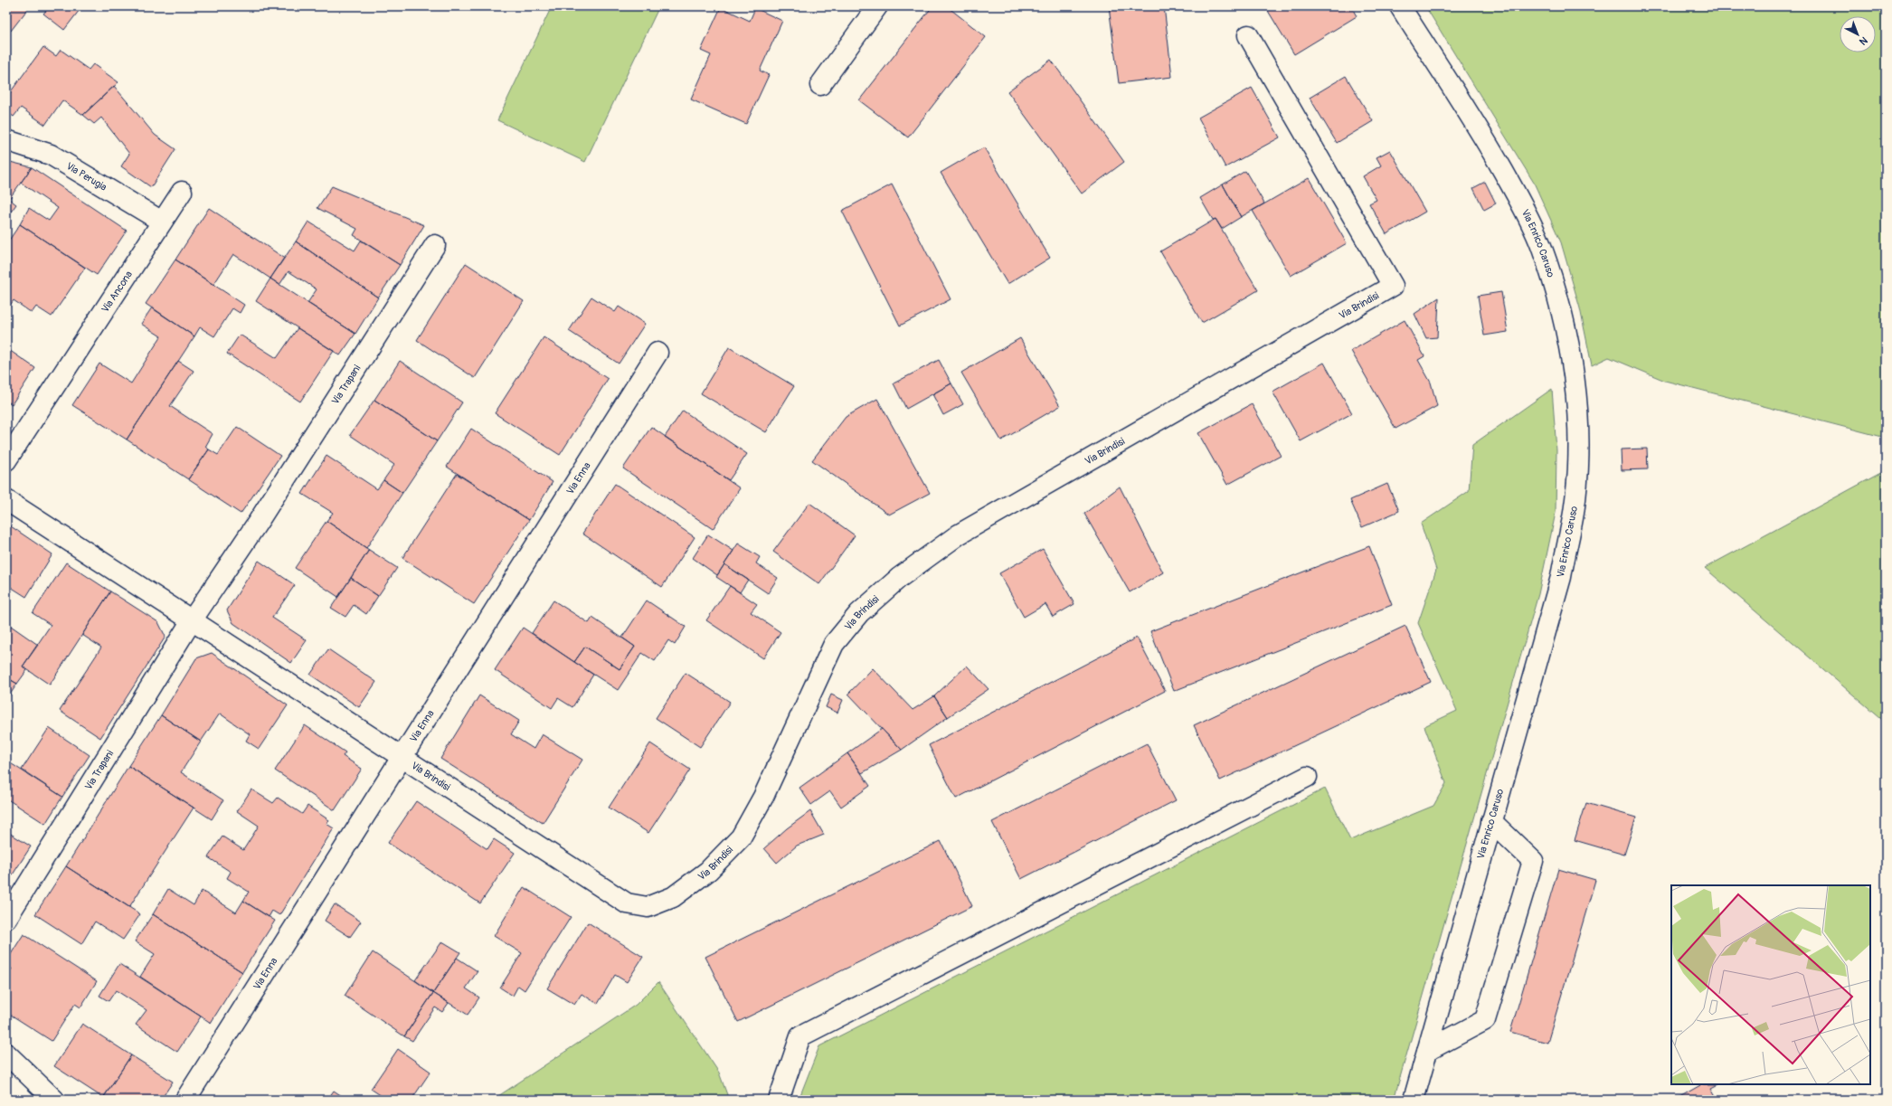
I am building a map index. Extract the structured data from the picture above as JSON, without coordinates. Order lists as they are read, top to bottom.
{
  "streets": {
    "street": [
      "Via Perugia",
      "Via Enrico Caruso",
      "Via Ancona",
      "Via Brindisi",
      "Via Trapani",
      "Via Enna"
    ]
  },
  "crossings": [
    ["Via Perugia", "Via Ancona"],
    ["Via Brindisi", "Via Trapani"],
    ["Via Brindisi", "Via Enna"]
  ],
  "north": "bottom right"
}
